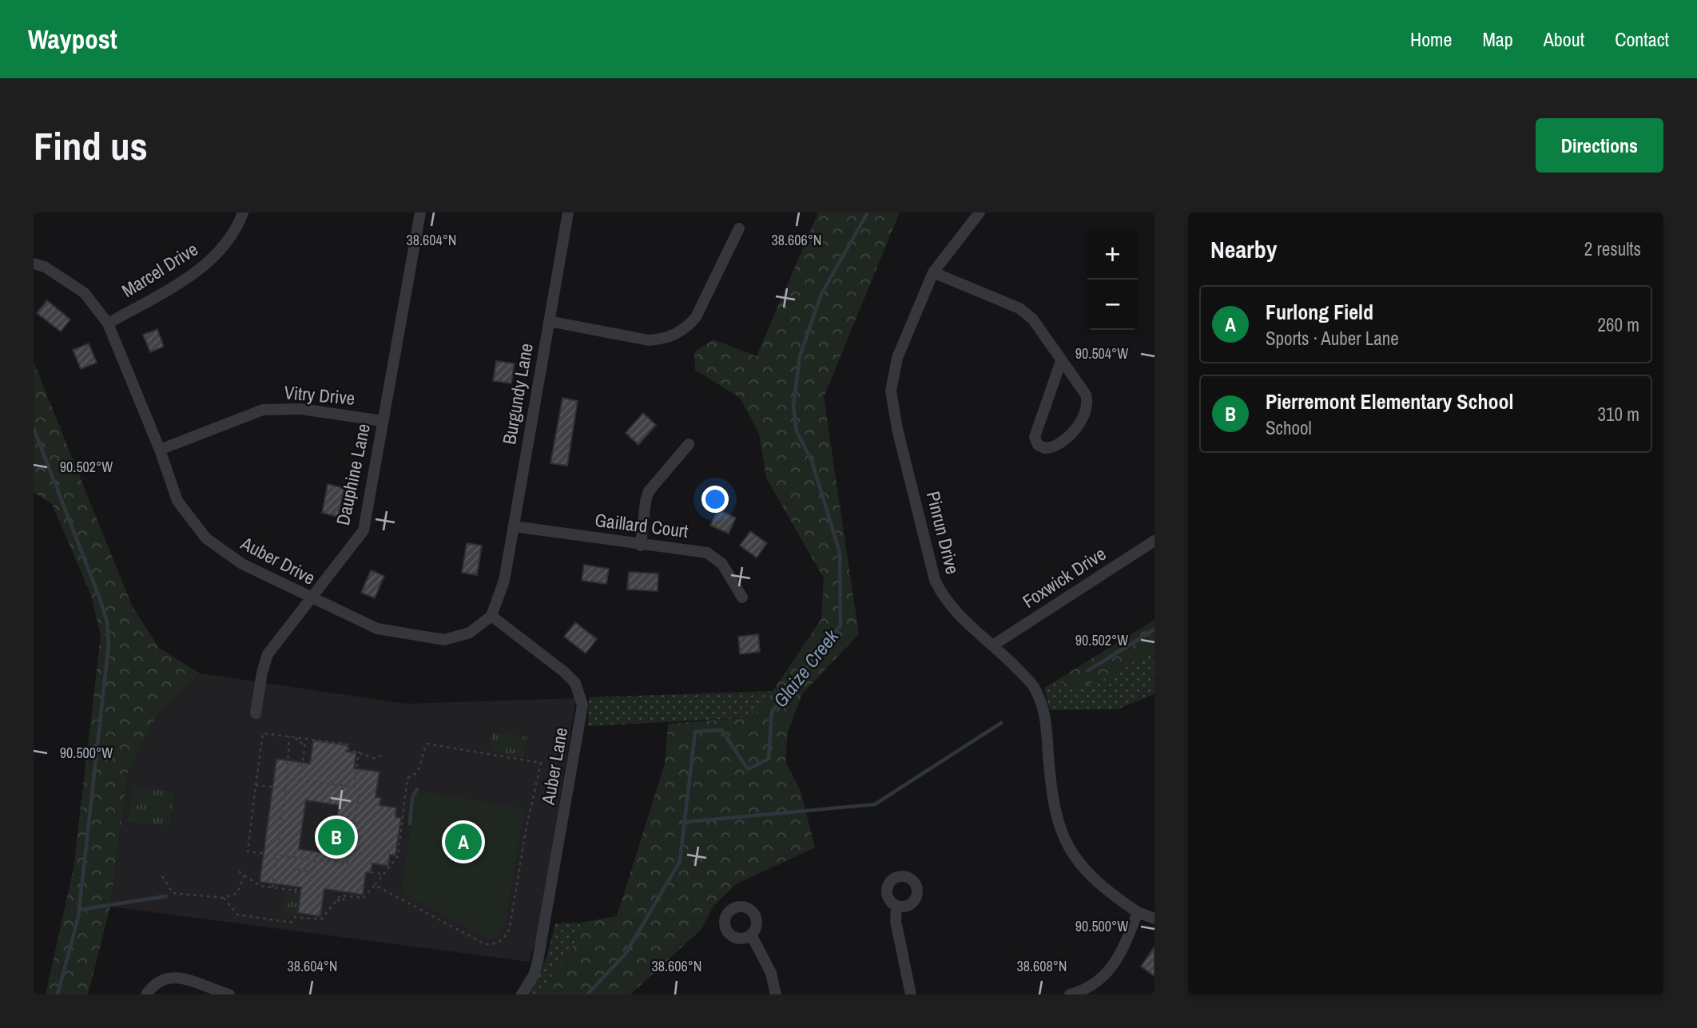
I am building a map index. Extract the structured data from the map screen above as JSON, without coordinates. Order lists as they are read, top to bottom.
{
  "streets": {
    "street": [
      "Marcel Drive",
      "Burgundy Lane",
      "Vitry Drive",
      "Dauphine Lane",
      "Gaillard Court",
      "Pinrun Drive",
      "Auber Drive",
      "Foxwick Drive",
      "Auber Lane"
    ]
  },
  "crossings": [
    ["Marcel Drive", "Auber Drive"],
    ["Burgundy Lane", "Gaillard Court"],
    ["Burgundy Lane", "Auber Drive"],
    ["Burgundy Lane", "Auber Lane"],
    ["Vitry Drive", "Dauphine Lane"],
    ["Vitry Drive", "Auber Drive"],
    ["Dauphine Lane", "Auber Drive"],
    ["Pinrun Drive", "Foxwick Drive"],
    ["Auber Drive", "Auber Lane"]
  ],
  "water": ["Glaize Creek"],
  "page": {
    "header": "Waypost",
    "nav": [
      "Home",
      "Map",
      "About",
      "Contact"
    ],
    "buttons": "Directions",
    "title": "Find us",
    "heading": ["Nearby", "2 results"],
    "map_buttons": ["+", "−"],
    "list": [
      {
        "mark": "A",
        "name": "Furlong Field",
        "note": "Sports · Auber Lane",
        "value": "260 m"
      },
      {
        "mark": "B",
        "name": "Pierremont Elementary School",
        "note": "School",
        "value": "310 m"
      }
    ],
    "pins": ["B", "A"]
  },
  "coordinates": [
    "38.604°N",
    "38.606°N",
    "90.504°W",
    "90.502°W",
    "90.500°W",
    "38.608°N"
  ]
}
